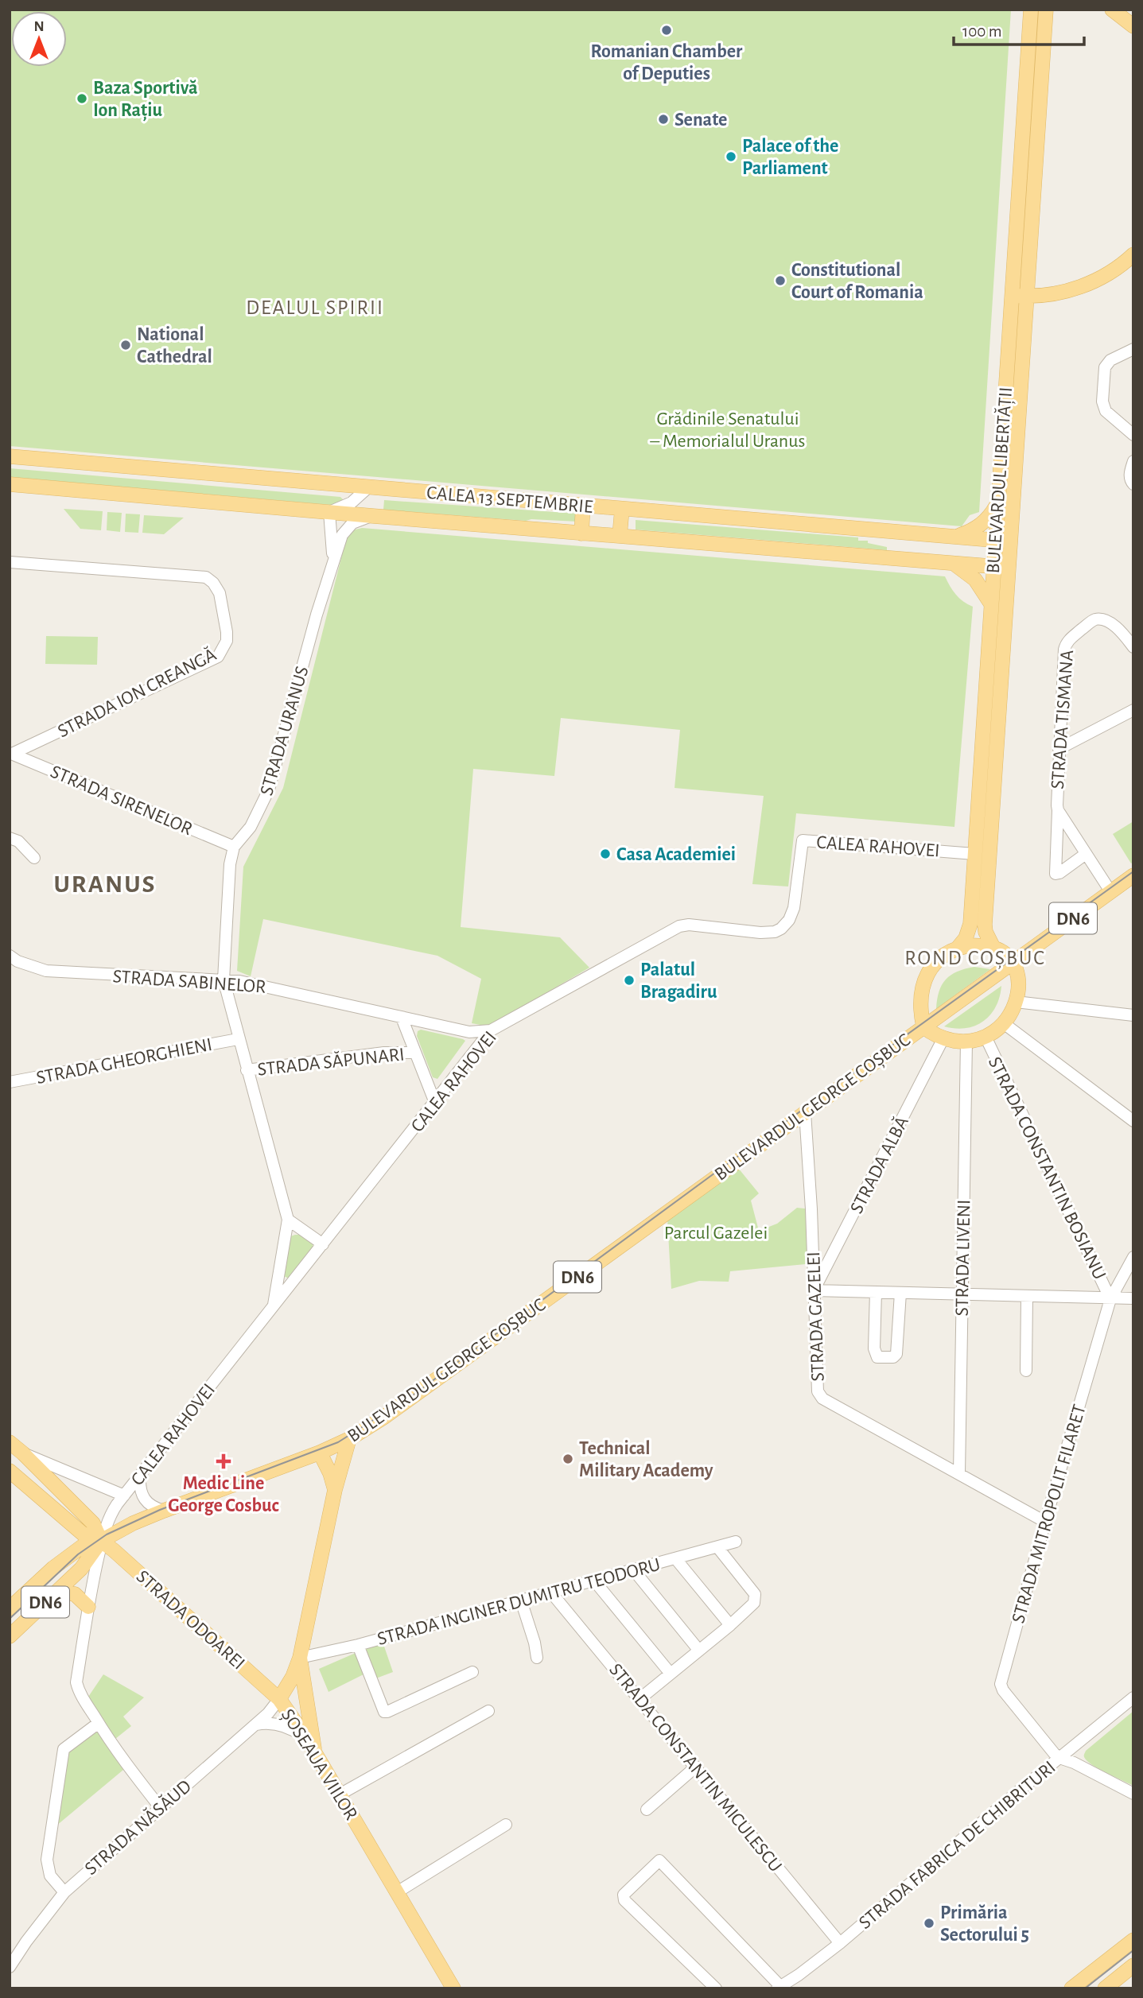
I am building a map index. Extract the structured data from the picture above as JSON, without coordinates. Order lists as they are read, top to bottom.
{
  "streets": {
    "main road": [
      "BULEVARDUL LIBERTĂȚII",
      "CALEA 13 SEPTEMBRIE",
      "CALEA RAHOVEI",
      "DN6",
      "BULEVARDUL GEORGE COȘBUC",
      "STRADA ODOAREI",
      "ȘOSEAUA VIILOR"
    ],
    "street": [
      "STRADA ION CREANGĂ",
      "STRADA TISMANA",
      "STRADA URANUS",
      "STRADA SIRENELOR",
      "STRADA SABINELOR",
      "STRADA GHEORGHIENI",
      "STRADA SĂPUNARI",
      "STRADA ALBĂ",
      "STRADA CONSTANTIN BOSIANU",
      "STRADA LIVENI",
      "STRADA GAZELEI",
      "STRADA MITROPOLIT FILARET",
      "STRADA INGINER DUMITRU TEODORU",
      "STRADA CONSTANTIN MICULESCU",
      "STRADA NĂSĂUD",
      "STRADA FABRICA DE CHIBRITURI"
    ]
  },
  "crossings": [
    ["BULEVARDUL LIBERTĂȚII", "CALEA 13 SEPTEMBRIE"],
    ["BULEVARDUL LIBERTĂȚII", "CALEA RAHOVEI"],
    ["CALEA 13 SEPTEMBRIE", "STRADA URANUS"],
    ["STRADA ION CREANGĂ", "STRADA SIRENELOR"],
    ["STRADA TISMANA", "DN6"],
    ["STRADA URANUS", "STRADA SIRENELOR"],
    ["STRADA URANUS", "CALEA RAHOVEI"],
    ["STRADA URANUS", "STRADA SABINELOR"],
    ["STRADA URANUS", "STRADA GHEORGHIENI"],
    ["STRADA URANUS", "STRADA SĂPUNARI"],
    ["CALEA RAHOVEI", "DN6"],
    ["CALEA RAHOVEI", "STRADA SABINELOR"],
    ["CALEA RAHOVEI", "BULEVARDUL GEORGE COȘBUC"],
    ["CALEA RAHOVEI", "STRADA ODOAREI"],
    ["DN6", "BULEVARDUL GEORGE COȘBUC"],
    ["DN6", "STRADA ODOAREI"],
    ["BULEVARDUL GEORGE COȘBUC", "STRADA GAZELEI"],
    ["BULEVARDUL GEORGE COȘBUC", "STRADA ODOAREI"],
    ["BULEVARDUL GEORGE COȘBUC", "ȘOSEAUA VIILOR"],
    ["STRADA ALBĂ", "STRADA GAZELEI"],
    ["STRADA CONSTANTIN BOSIANU", "STRADA MITROPOLIT FILARET"],
    ["STRADA LIVENI", "STRADA GAZELEI"],
    ["STRADA GAZELEI", "STRADA MITROPOLIT FILARET"],
    ["STRADA MITROPOLIT FILARET", "STRADA FABRICA DE CHIBRITURI"],
    ["STRADA INGINER DUMITRU TEODORU", "ȘOSEAUA VIILOR"],
    ["STRADA INGINER DUMITRU TEODORU", "STRADA CONSTANTIN MICULESCU"],
    ["STRADA ODOAREI", "ȘOSEAUA VIILOR"],
    ["STRADA ODOAREI", "STRADA NĂSĂUD"],
    ["ȘOSEAUA VIILOR", "STRADA NĂSĂUD"],
    ["STRADA CONSTANTIN MICULESCU", "STRADA FABRICA DE CHIBRITURI"]
  ],
  "districts": ["DEALUL SPIRII", "URANUS", "ROND COȘBUC"],
  "parks": ["Grădinile Senatului – Memorialul Uranus", "Parcul Gazelei"],
  "places": {
    "other": [
      "Romanian Chamber of Deputies",
      "Baza Sportivă Ion Rațiu",
      "Senate",
      "Palace of the Parliament",
      "Constitutional Court of Romania",
      "National Cathedral",
      "Casa Academiei",
      "Palatul Bragadiru",
      "Technical Military Academy",
      "Primăria Sectorului 5"
    ],
    "health": ["Medic Line George Cosbuc"]
  },
  "scale_bar": "100 m",
  "north": "top"
}
